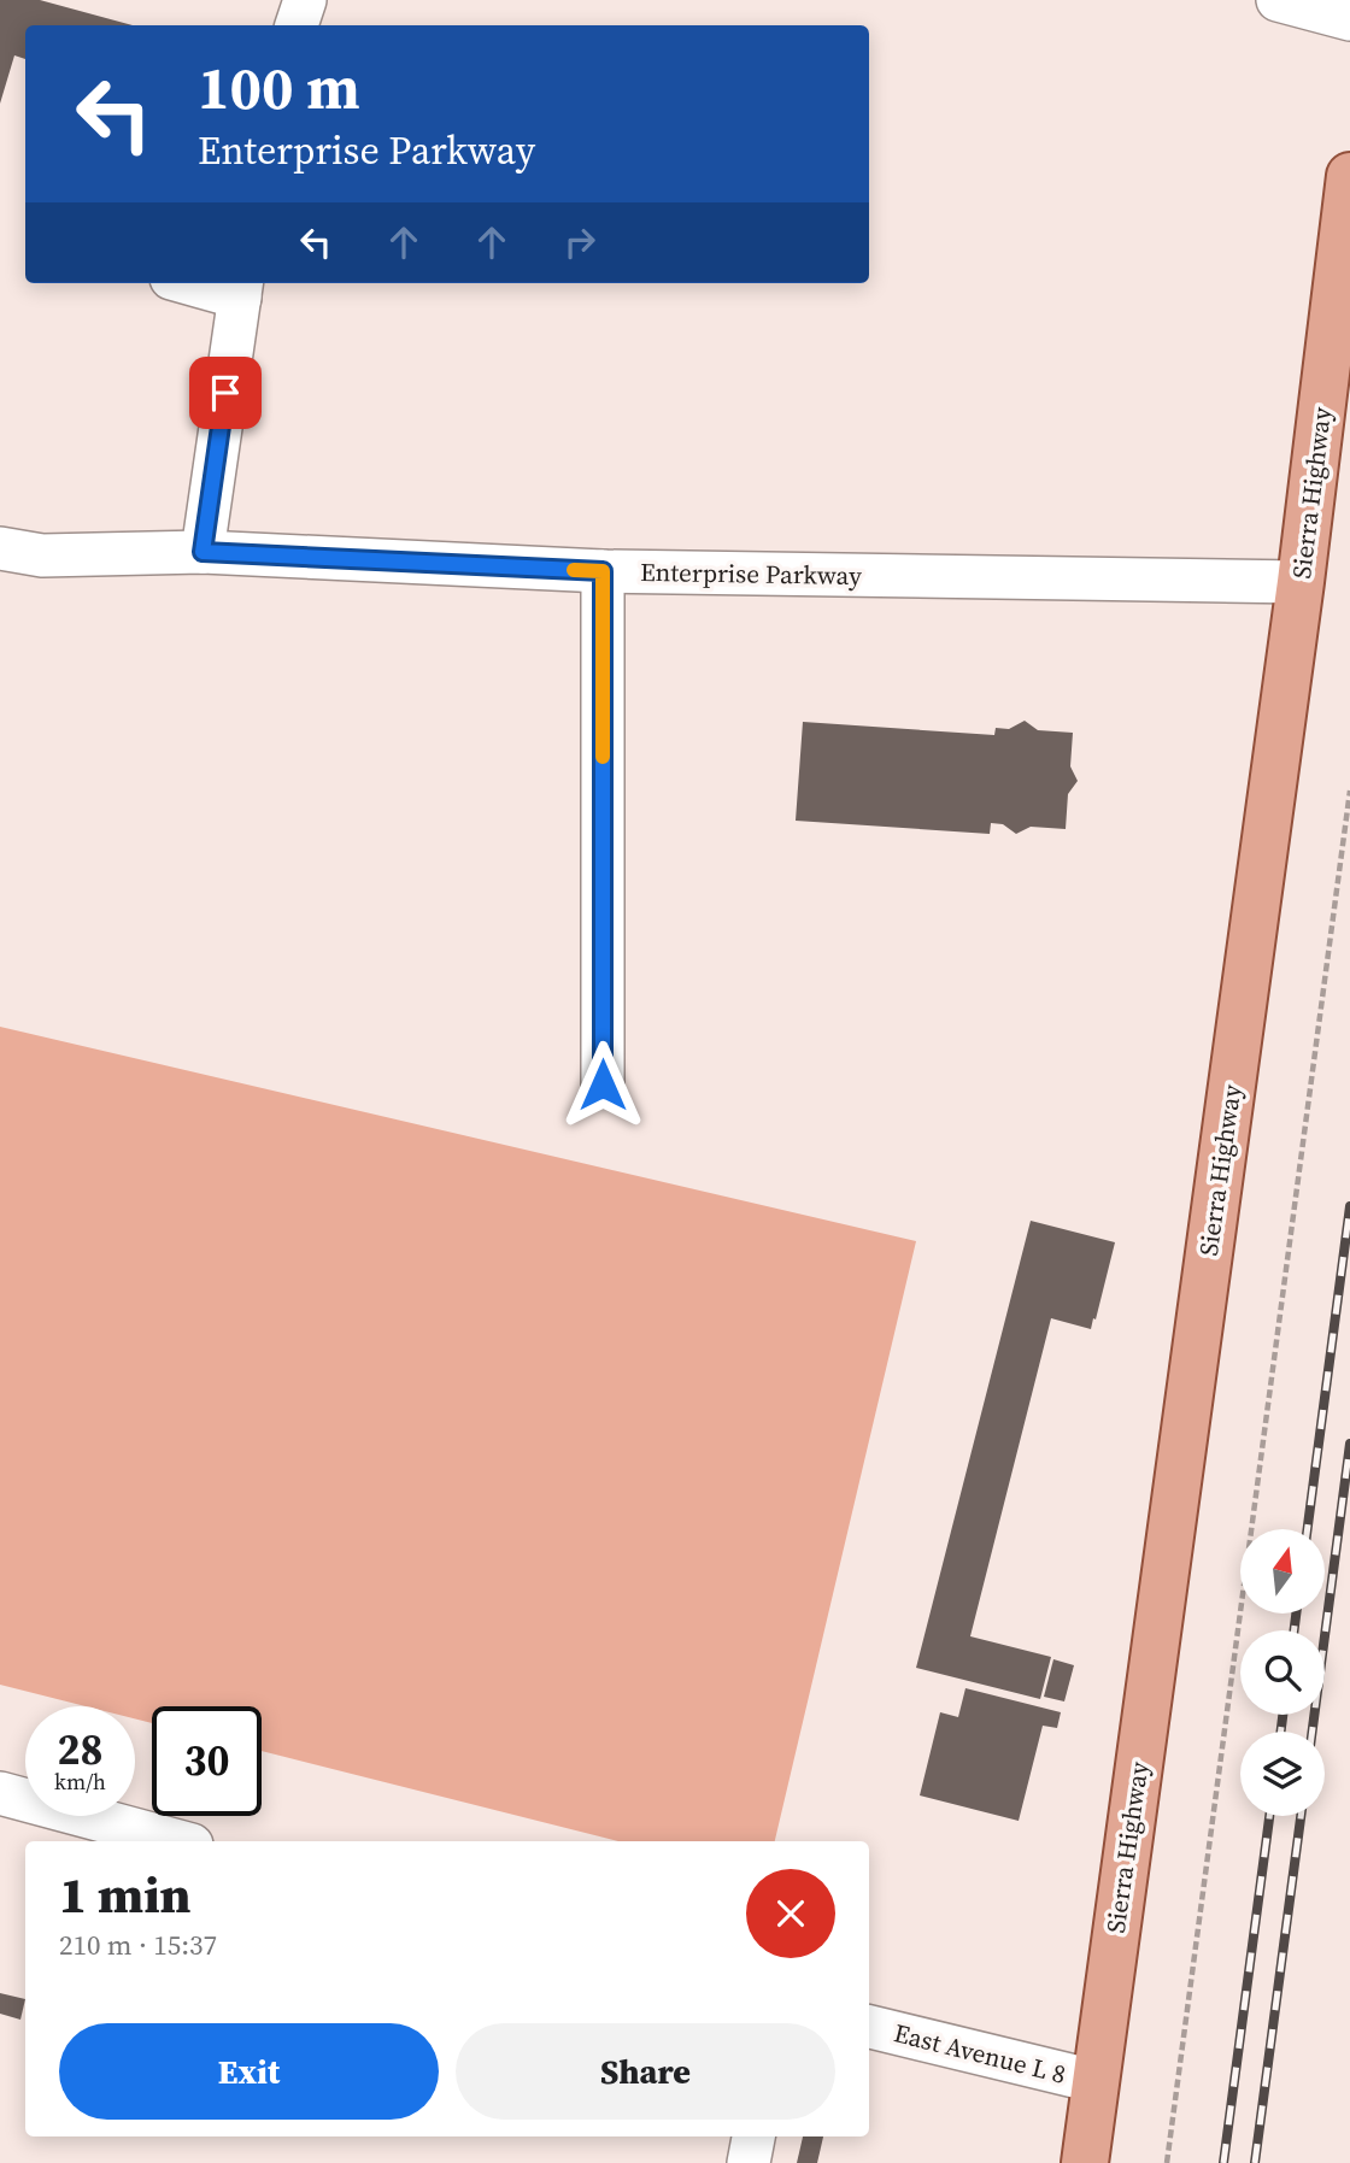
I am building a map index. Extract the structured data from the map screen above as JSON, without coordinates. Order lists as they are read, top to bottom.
{
  "streets": {
    "main road": ["Sierra Highway"],
    "street": ["Enterprise Parkway", "East Avenue L 8"]
  },
  "crossings": [
    ["Sierra Highway", "Enterprise Parkway"],
    ["Sierra Highway", "East Avenue L 8"]
  ],
  "north": "top",
  "page": {
    "turn": ["100 m", "Enterprise Parkway"],
    "speed": "28 km/h",
    "limit": "30",
    "heading": ["1 min", "210 m · 15:37"],
    "buttons": ["Exit", "Share"]
  }
}
